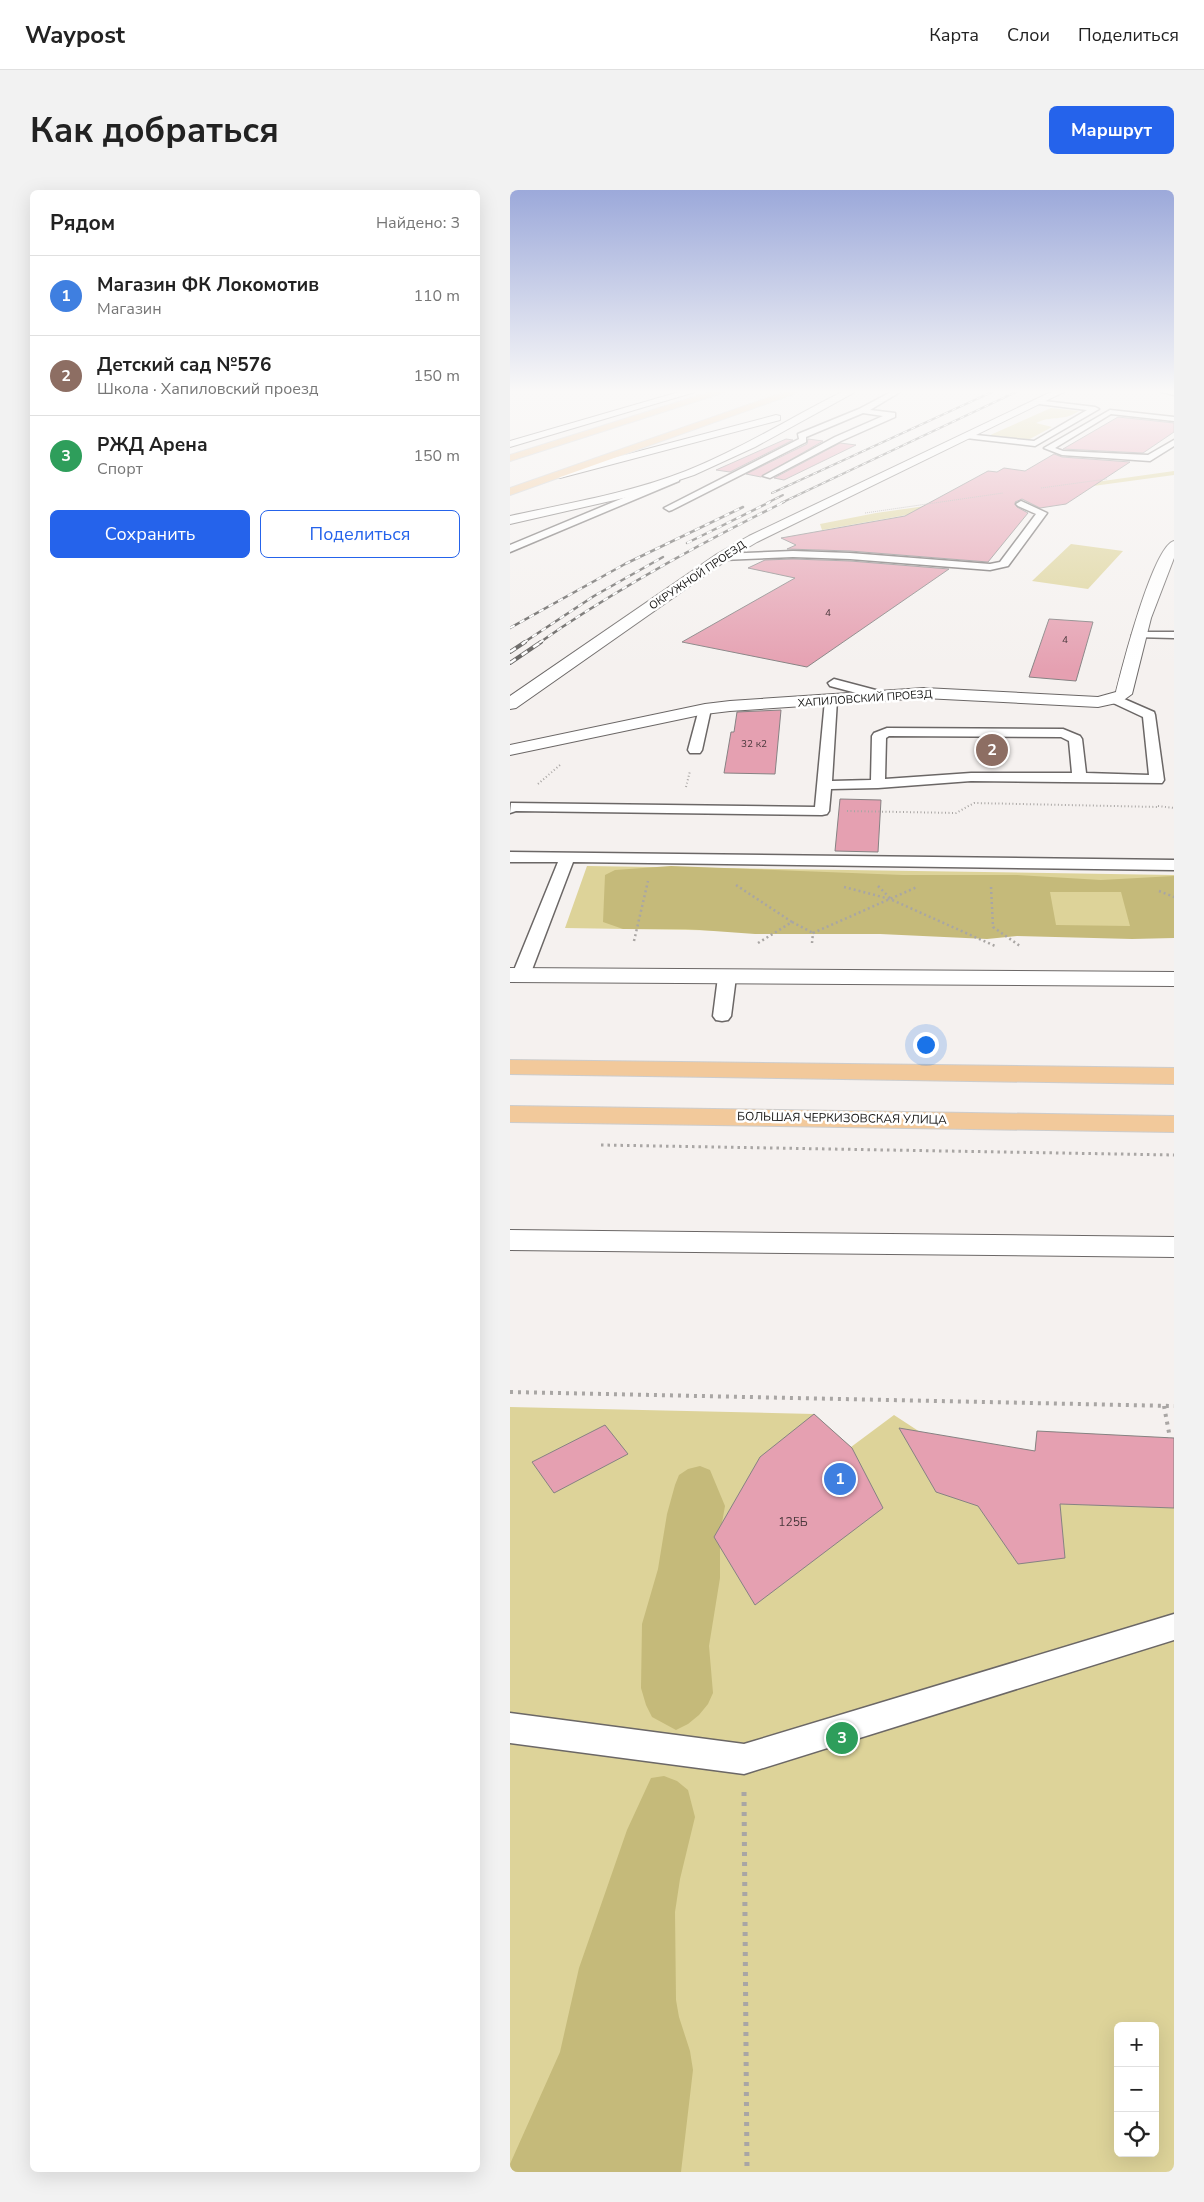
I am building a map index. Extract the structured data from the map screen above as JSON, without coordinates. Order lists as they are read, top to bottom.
{
  "streets": {
    "main road": ["БОЛЬШАЯ ЧЕРКИЗОВСКАЯ УЛИЦА"],
    "street": ["ОКРУЖНОЙ ПРОЕЗД", "ХАПИЛОВСКИЙ ПРОЕЗД"]
  },
  "house_numbers": [
    "4",
    "4",
    "32 к2",
    "125Б"
  ],
  "page": {
    "header": "Waypost",
    "nav": ["Карта", "Слои", "Поделиться"],
    "buttons": [
      "Маршрут",
      ["Сохранить", "Поделиться"]
    ],
    "title": "Как добраться",
    "heading": ["Рядом", "Найдено: 3"],
    "list": [
      {
        "mark": "1",
        "name": "Магазин ФК Локомотив",
        "note": "Магазин",
        "value": "110 m"
      },
      {
        "mark": "2",
        "name": "Детский сад №576",
        "note": "Школа · Хапиловский проезд",
        "value": "150 m"
      },
      {
        "mark": "3",
        "name": "РЖД Арена",
        "note": "Спорт",
        "value": "150 m"
      }
    ],
    "pins": ["2", "1", "3"],
    "map_buttons": ["+", "−"]
  }
}
